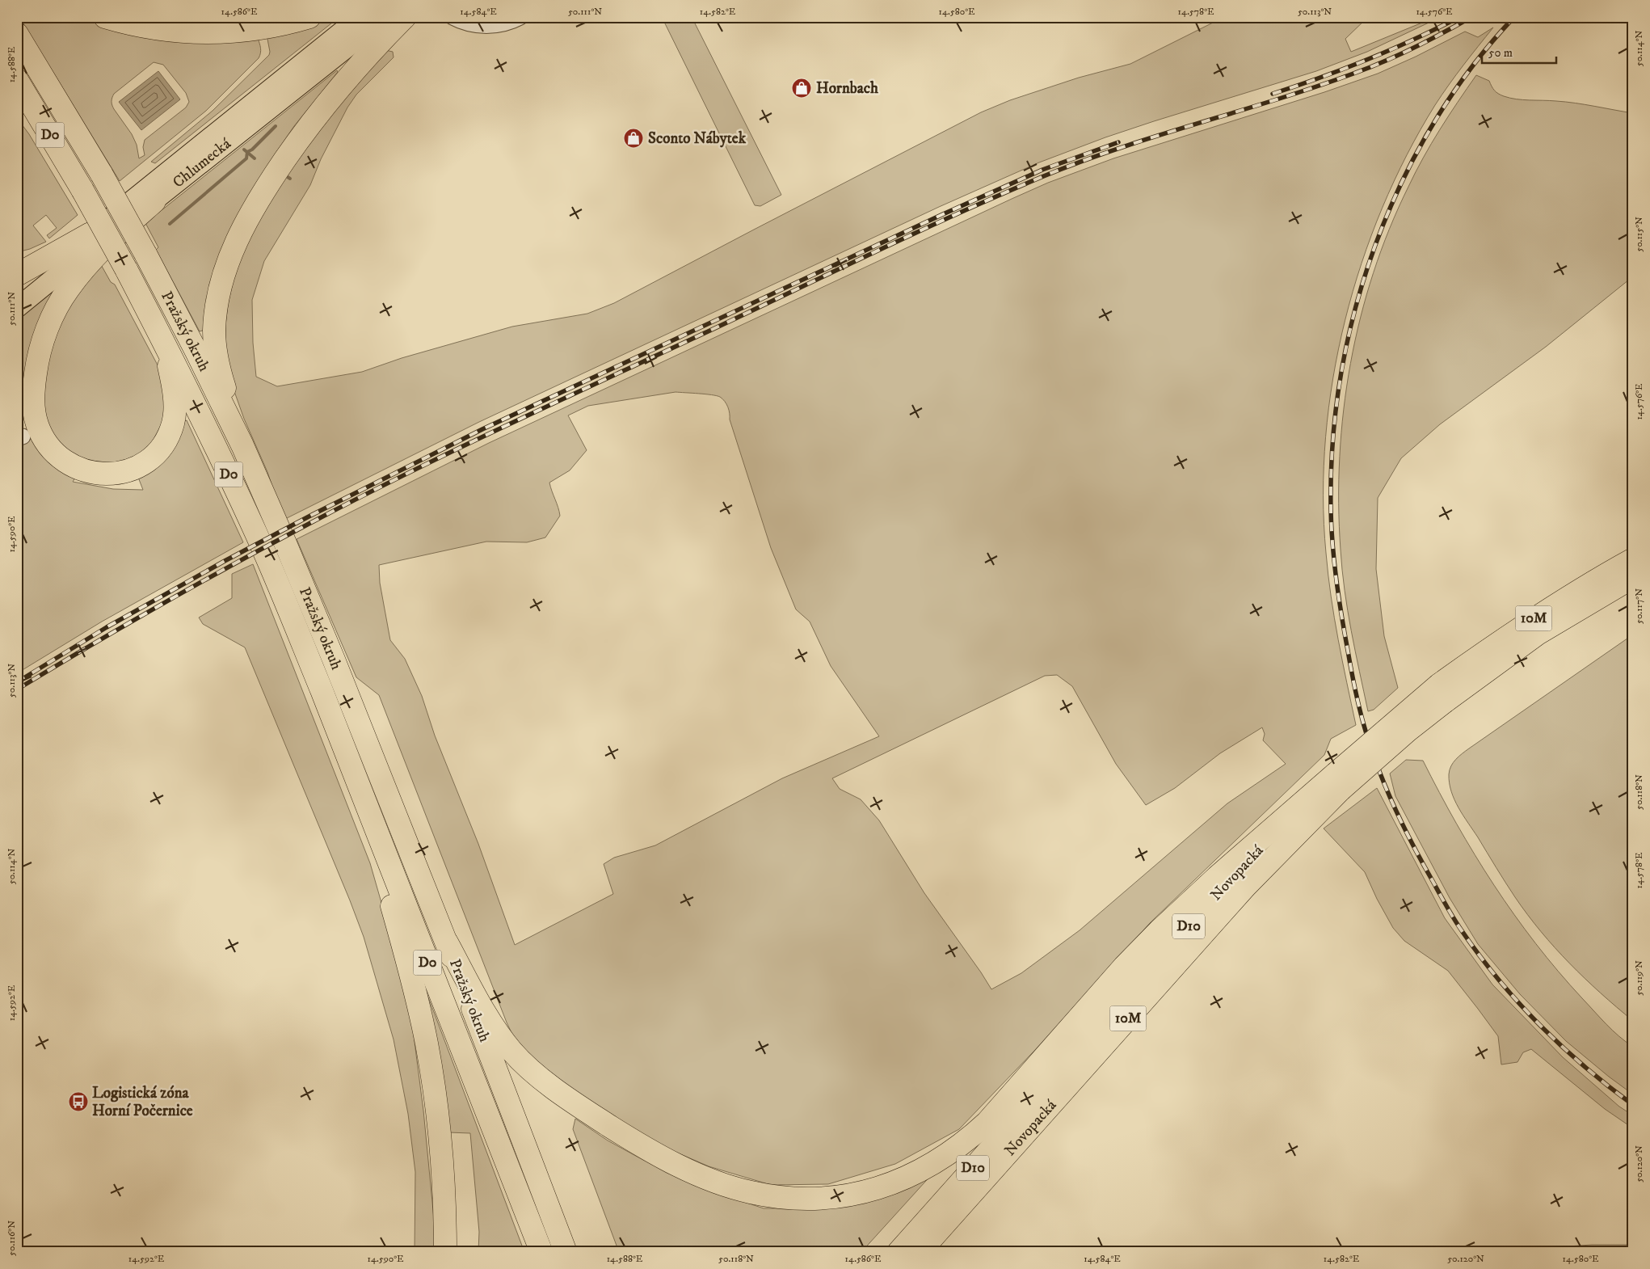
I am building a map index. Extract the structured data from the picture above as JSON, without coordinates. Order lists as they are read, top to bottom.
{
  "streets": {
    "highway": [
      "D0",
      "Pražský okruh",
      "10M",
      "Novopacká",
      "D10"
    ],
    "main road": ["Chlumecká"]
  },
  "places": {
    "shop": ["Hornbach", "Sconto Nábytek"],
    "bus stop": ["Logistická zóna Horní Počernice"]
  },
  "scale_bar": "50 m",
  "coordinates": [
    "14.586°E",
    "14.584°E",
    "50.111°N",
    "14.582°E",
    "14.580°E",
    "14.578°E",
    "50.113°N",
    "14.576°E",
    "50.114°N",
    "14.588°E",
    "50.115°N",
    "14.590°E",
    "50.117°N",
    "50.118°N",
    "50.119°N",
    "14.592°E",
    "50.120°N",
    "50.116°N"
  ]
}
